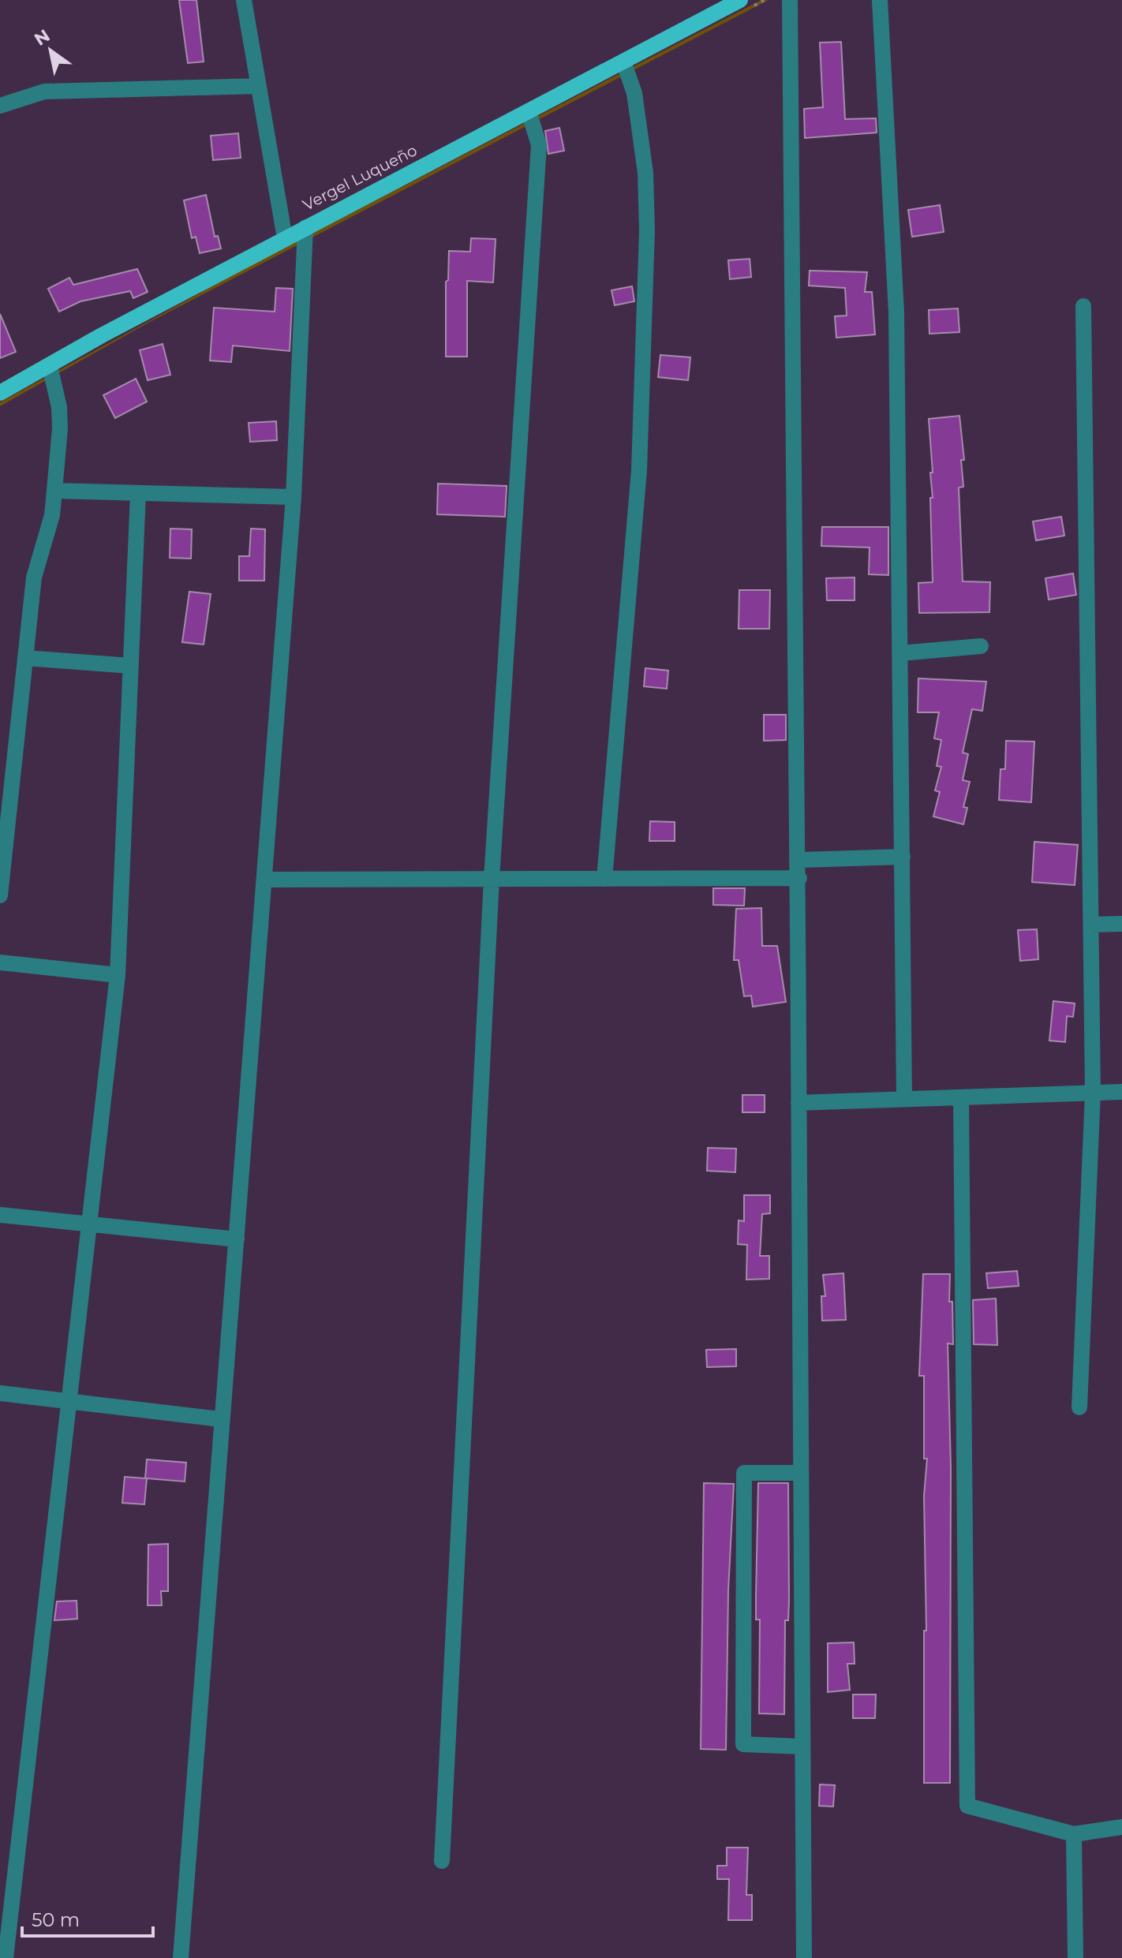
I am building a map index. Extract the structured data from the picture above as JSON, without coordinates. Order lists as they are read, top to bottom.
{
  "streets": {
    "main road": ["Vergel Luqueño"]
  },
  "scale_bar": "50 m",
  "north": "top left"
}
